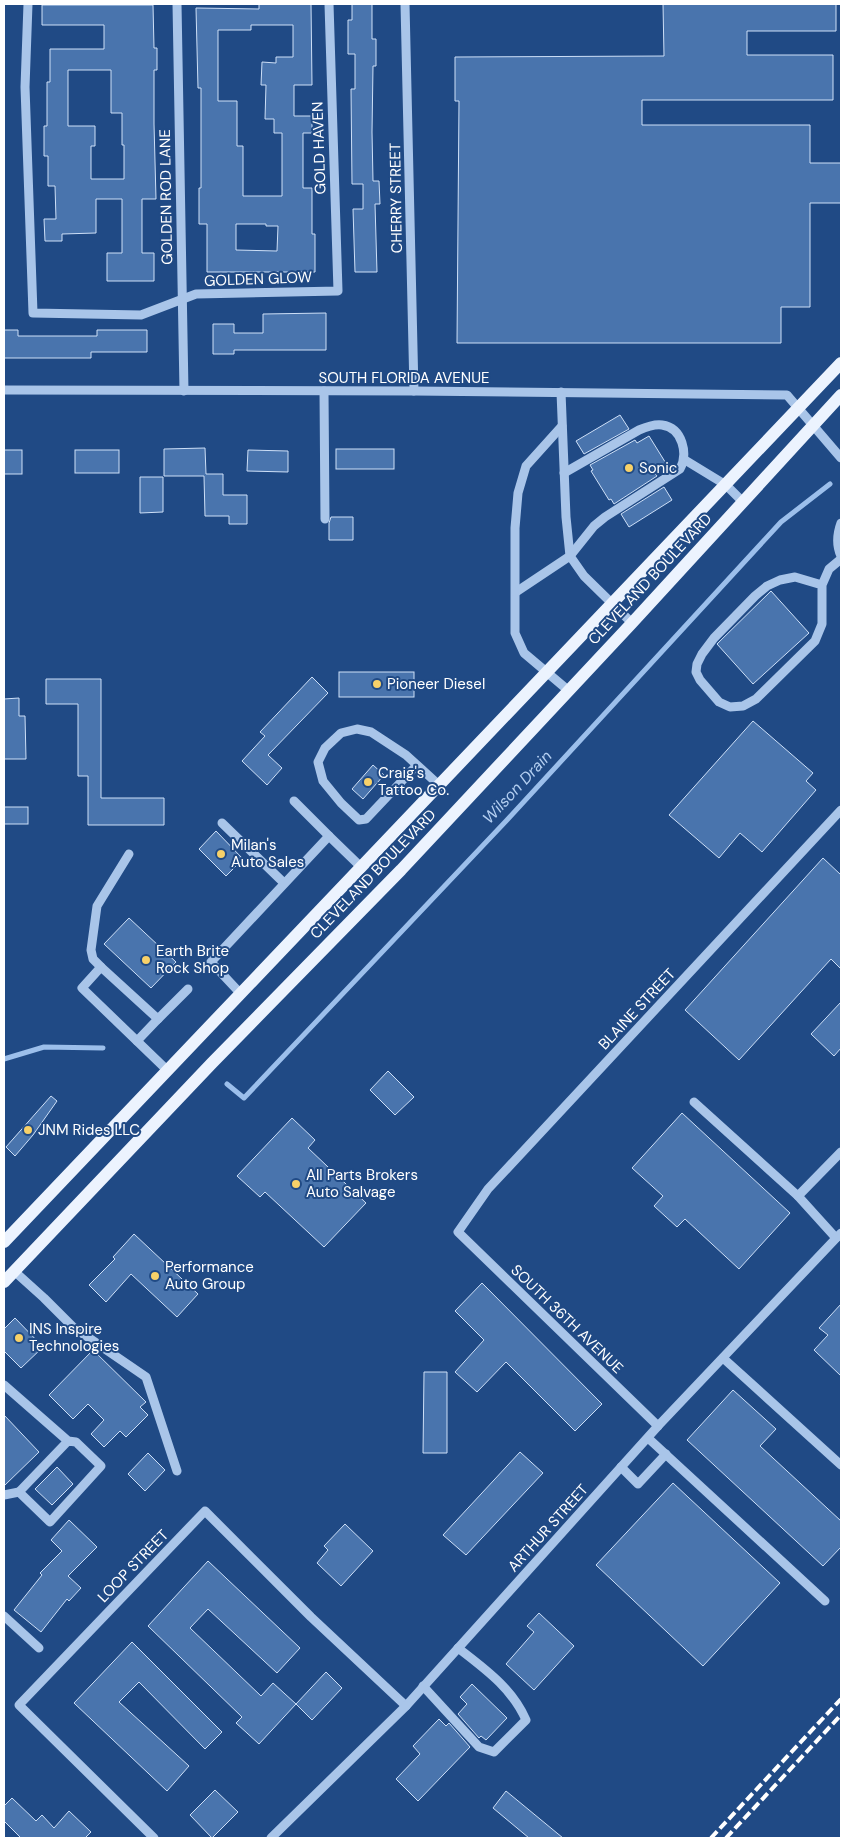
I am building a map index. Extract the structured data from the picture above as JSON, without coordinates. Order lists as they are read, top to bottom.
{
  "streets": {
    "main road": ["CLEVELAND BOULEVARD"],
    "street": [
      "GOLD HAVEN",
      "GOLDEN ROD LANE",
      "CHERRY STREET",
      "GOLDEN GLOW",
      "SOUTH FLORIDA AVENUE",
      "BLAINE STREET",
      "SOUTH 36TH AVENUE",
      "ARTHUR STREET",
      "LOOP STREET"
    ]
  },
  "crossings": [
    ["GOLD HAVEN", "GOLDEN GLOW"],
    ["GOLDEN ROD LANE", "GOLDEN GLOW"],
    ["GOLDEN ROD LANE", "SOUTH FLORIDA AVENUE"],
    ["CHERRY STREET", "SOUTH FLORIDA AVENUE"],
    ["SOUTH FLORIDA AVENUE", "CLEVELAND BOULEVARD"],
    ["BLAINE STREET", "SOUTH 36TH AVENUE"],
    ["SOUTH 36TH AVENUE", "ARTHUR STREET"],
    ["ARTHUR STREET", "LOOP STREET"]
  ],
  "water": ["Wilson Drain"],
  "places": [
    "Sonic",
    "Pioneer Diesel",
    "Craig's Tattoo Co.",
    "Milan's Auto Sales",
    "Earth Brite Rock Shop",
    "JNM Rides LLC",
    "All Parts Brokers Auto Salvage",
    "Performance Auto Group",
    "INS Inspire Technologies"
  ]
}
